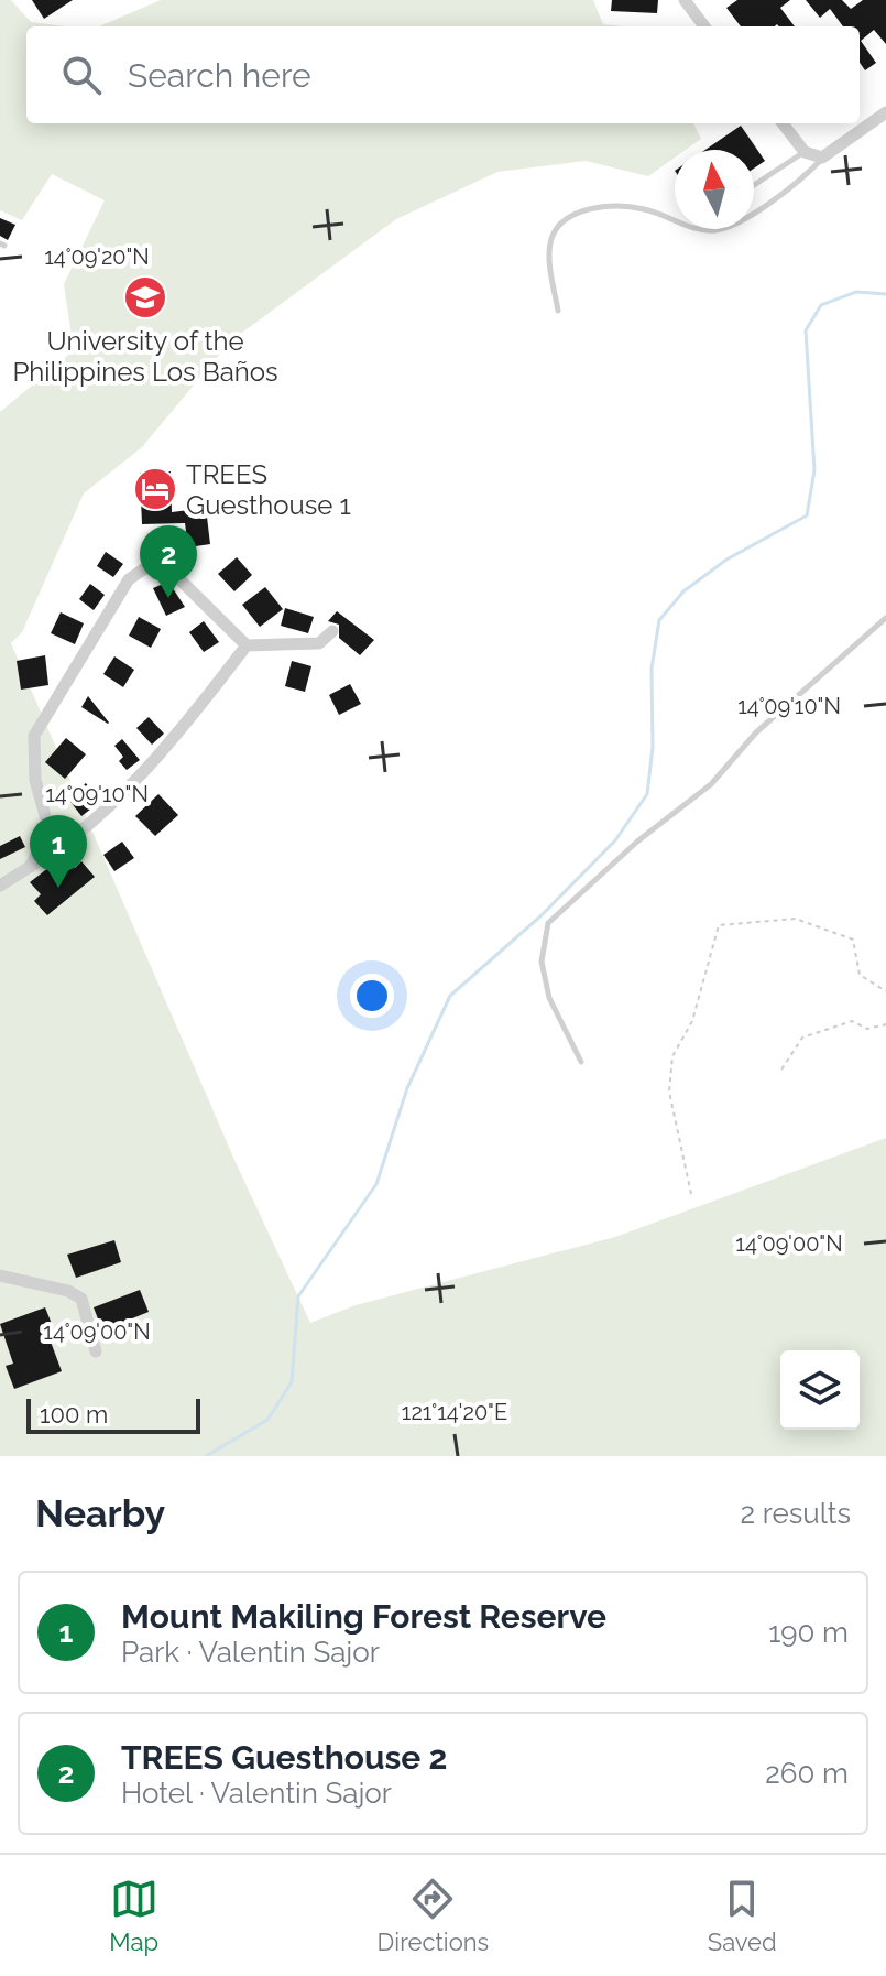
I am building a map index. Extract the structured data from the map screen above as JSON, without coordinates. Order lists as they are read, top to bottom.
{
  "places": {
    "school or university": ["University of the Philippines Los Baños"],
    "hotel": ["TREES Guesthouse 1"]
  },
  "scale_bar": "100 m",
  "north": "top",
  "page": {
    "search": "Search here",
    "pins": ["2", "1"],
    "scale": "100 m",
    "heading": ["Nearby", "2 results"],
    "list": [
      {
        "mark": "1",
        "name": "Mount Makiling Forest Reserve",
        "note": "Park · Valentin Sajor",
        "value": "190 m"
      },
      {
        "mark": "2",
        "name": "TREES Guesthouse 2",
        "note": "Hotel · Valentin Sajor",
        "value": "260 m"
      }
    ],
    "nav": ["Map", "Directions", "Saved"]
  },
  "coordinates": [
    "14°09'20\"N",
    "14°09'10\"N",
    "14°09'00\"N",
    "121°14'20\"E"
  ]
}
